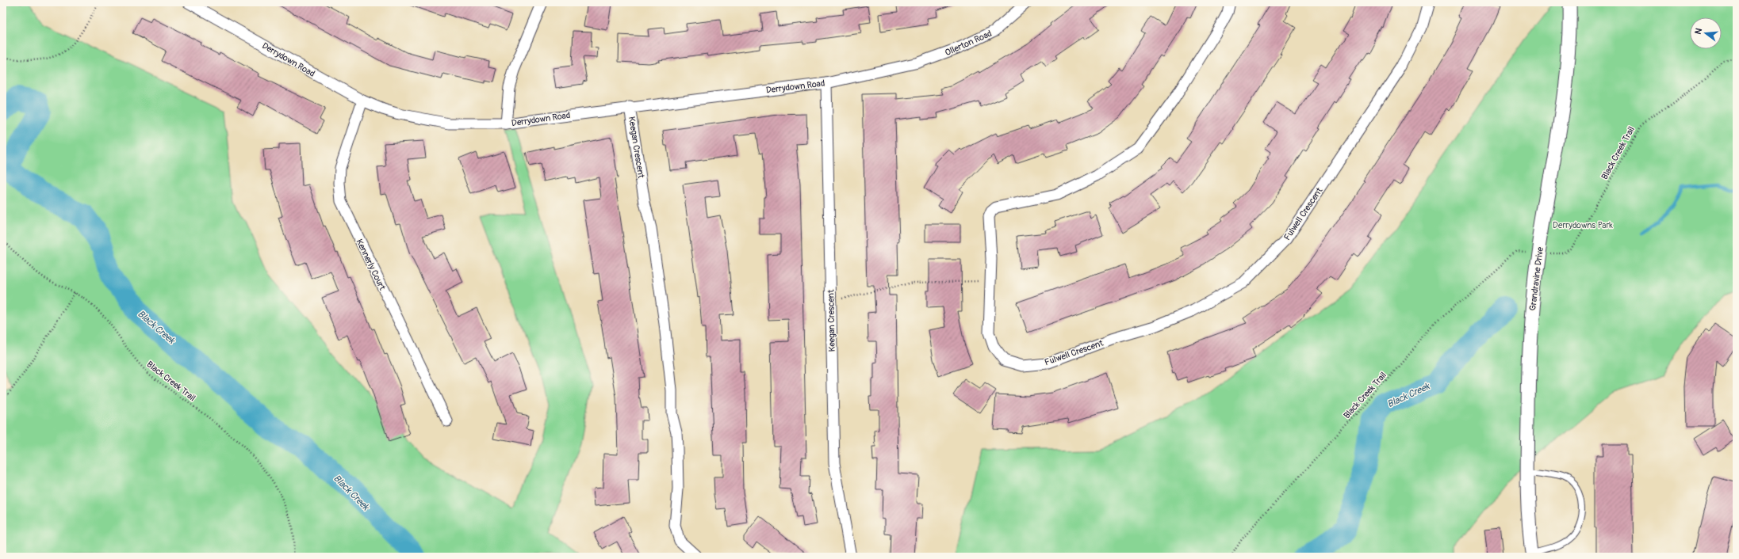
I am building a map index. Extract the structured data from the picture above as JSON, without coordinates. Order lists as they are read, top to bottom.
{
  "streets": {
    "street": [
      "Ollerton Road",
      "Derrydown Road",
      "Keegan Crescent",
      "Fulwell Crescent",
      "Kennerly Court",
      "Grandravine Drive"
    ],
    "path": ["Black Creek Trail"]
  },
  "crossings": [
    ["Ollerton Road", "Derrydown Road"],
    ["Derrydown Road", "Keegan Crescent"],
    ["Derrydown Road", "Kennerly Court"]
  ],
  "water": ["Black Creek"],
  "parks": ["Derrydowns Park"],
  "north": "left"
}
